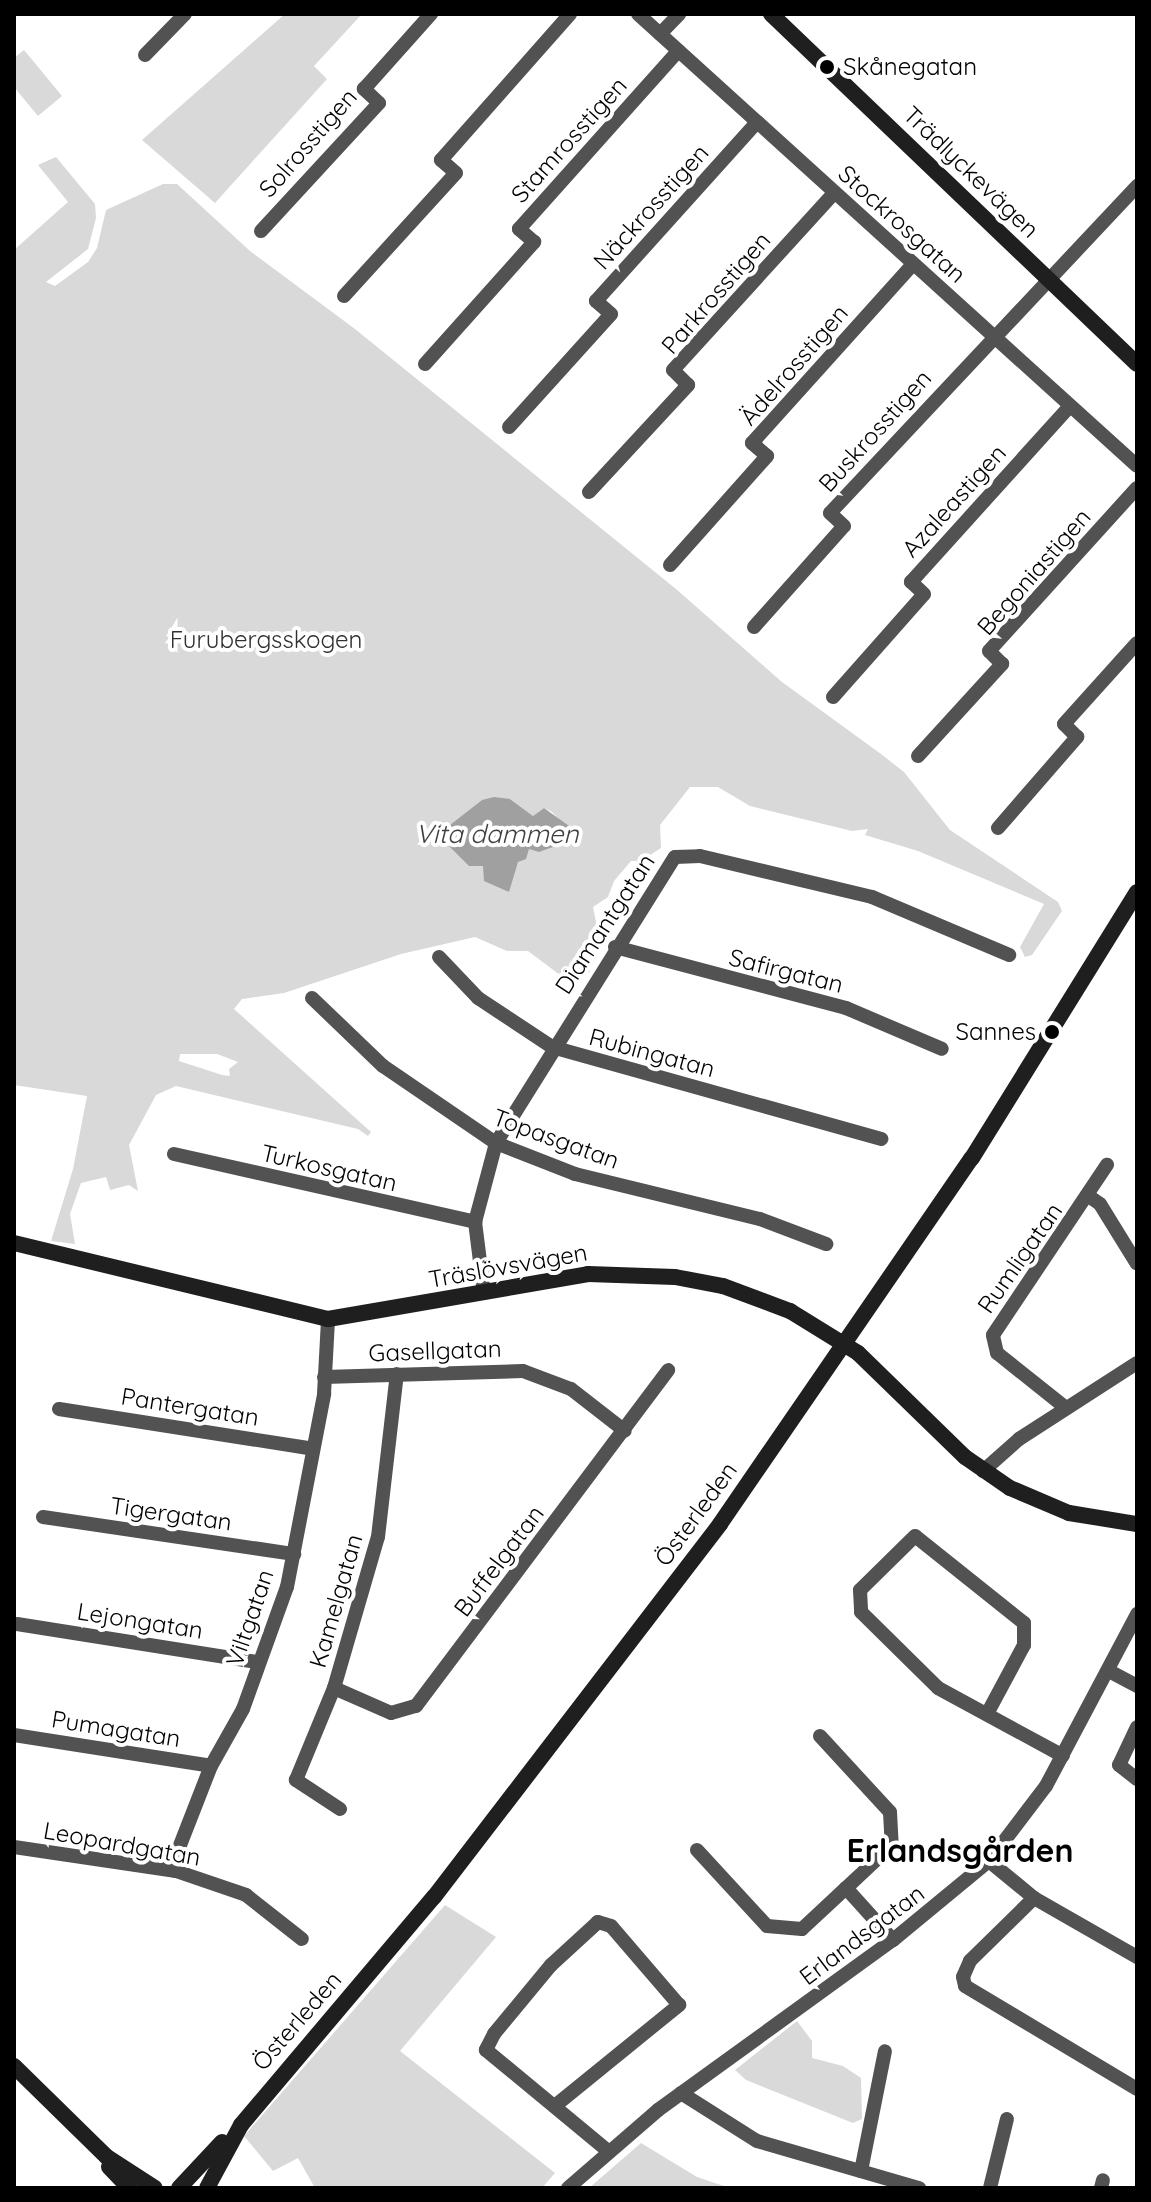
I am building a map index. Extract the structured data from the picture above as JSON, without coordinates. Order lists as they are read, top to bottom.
{
  "streets": {
    "street": [
      "Stamrosstigen",
      "Solrosstigen",
      "Trädlyckevägen",
      "Näckrosstigen",
      "Stockrosgatan",
      "Parkrosstigen",
      "Ädelrosstigen",
      "Buskrosstigen",
      "Azaleastigen",
      "Begoniastigen",
      "Diamantgatan",
      "Safirgatan",
      "Rubingatan",
      "Topasgatan",
      "Turkosgatan",
      "Rumligatan",
      "Träslövsvägen",
      "Gasellgatan",
      "Pantergatan",
      "Tigergatan",
      "Österleden",
      "Buffelgatan",
      "Kamelgatan",
      "Viltgatan",
      "Lejongatan",
      "Pumagatan",
      "Leopardgatan",
      "Erlandsgatan"
    ]
  },
  "crossings": [
    ["Stamrosstigen", "Stockrosgatan"],
    ["Näckrosstigen", "Stockrosgatan"],
    ["Stockrosgatan", "Parkrosstigen"],
    ["Stockrosgatan", "Ädelrosstigen"],
    ["Stockrosgatan", "Buskrosstigen"],
    ["Stockrosgatan", "Azaleastigen"],
    ["Diamantgatan", "Safirgatan"],
    ["Diamantgatan", "Rubingatan"],
    ["Diamantgatan", "Topasgatan"],
    ["Diamantgatan", "Turkosgatan"],
    ["Diamantgatan", "Träslövsvägen"],
    ["Träslövsvägen", "Österleden"],
    ["Träslövsvägen", "Viltgatan"],
    ["Gasellgatan", "Buffelgatan"],
    ["Gasellgatan", "Kamelgatan"],
    ["Gasellgatan", "Viltgatan"],
    ["Pantergatan", "Viltgatan"],
    ["Tigergatan", "Viltgatan"],
    ["Buffelgatan", "Kamelgatan"],
    ["Viltgatan", "Lejongatan"],
    ["Viltgatan", "Pumagatan"],
    ["Viltgatan", "Leopardgatan"]
  ],
  "districts": ["Erlandsgården"],
  "water": ["Vita dammen"],
  "parks": ["Furubergsskogen"],
  "places": ["Skånegatan", "Sannes"]
}
